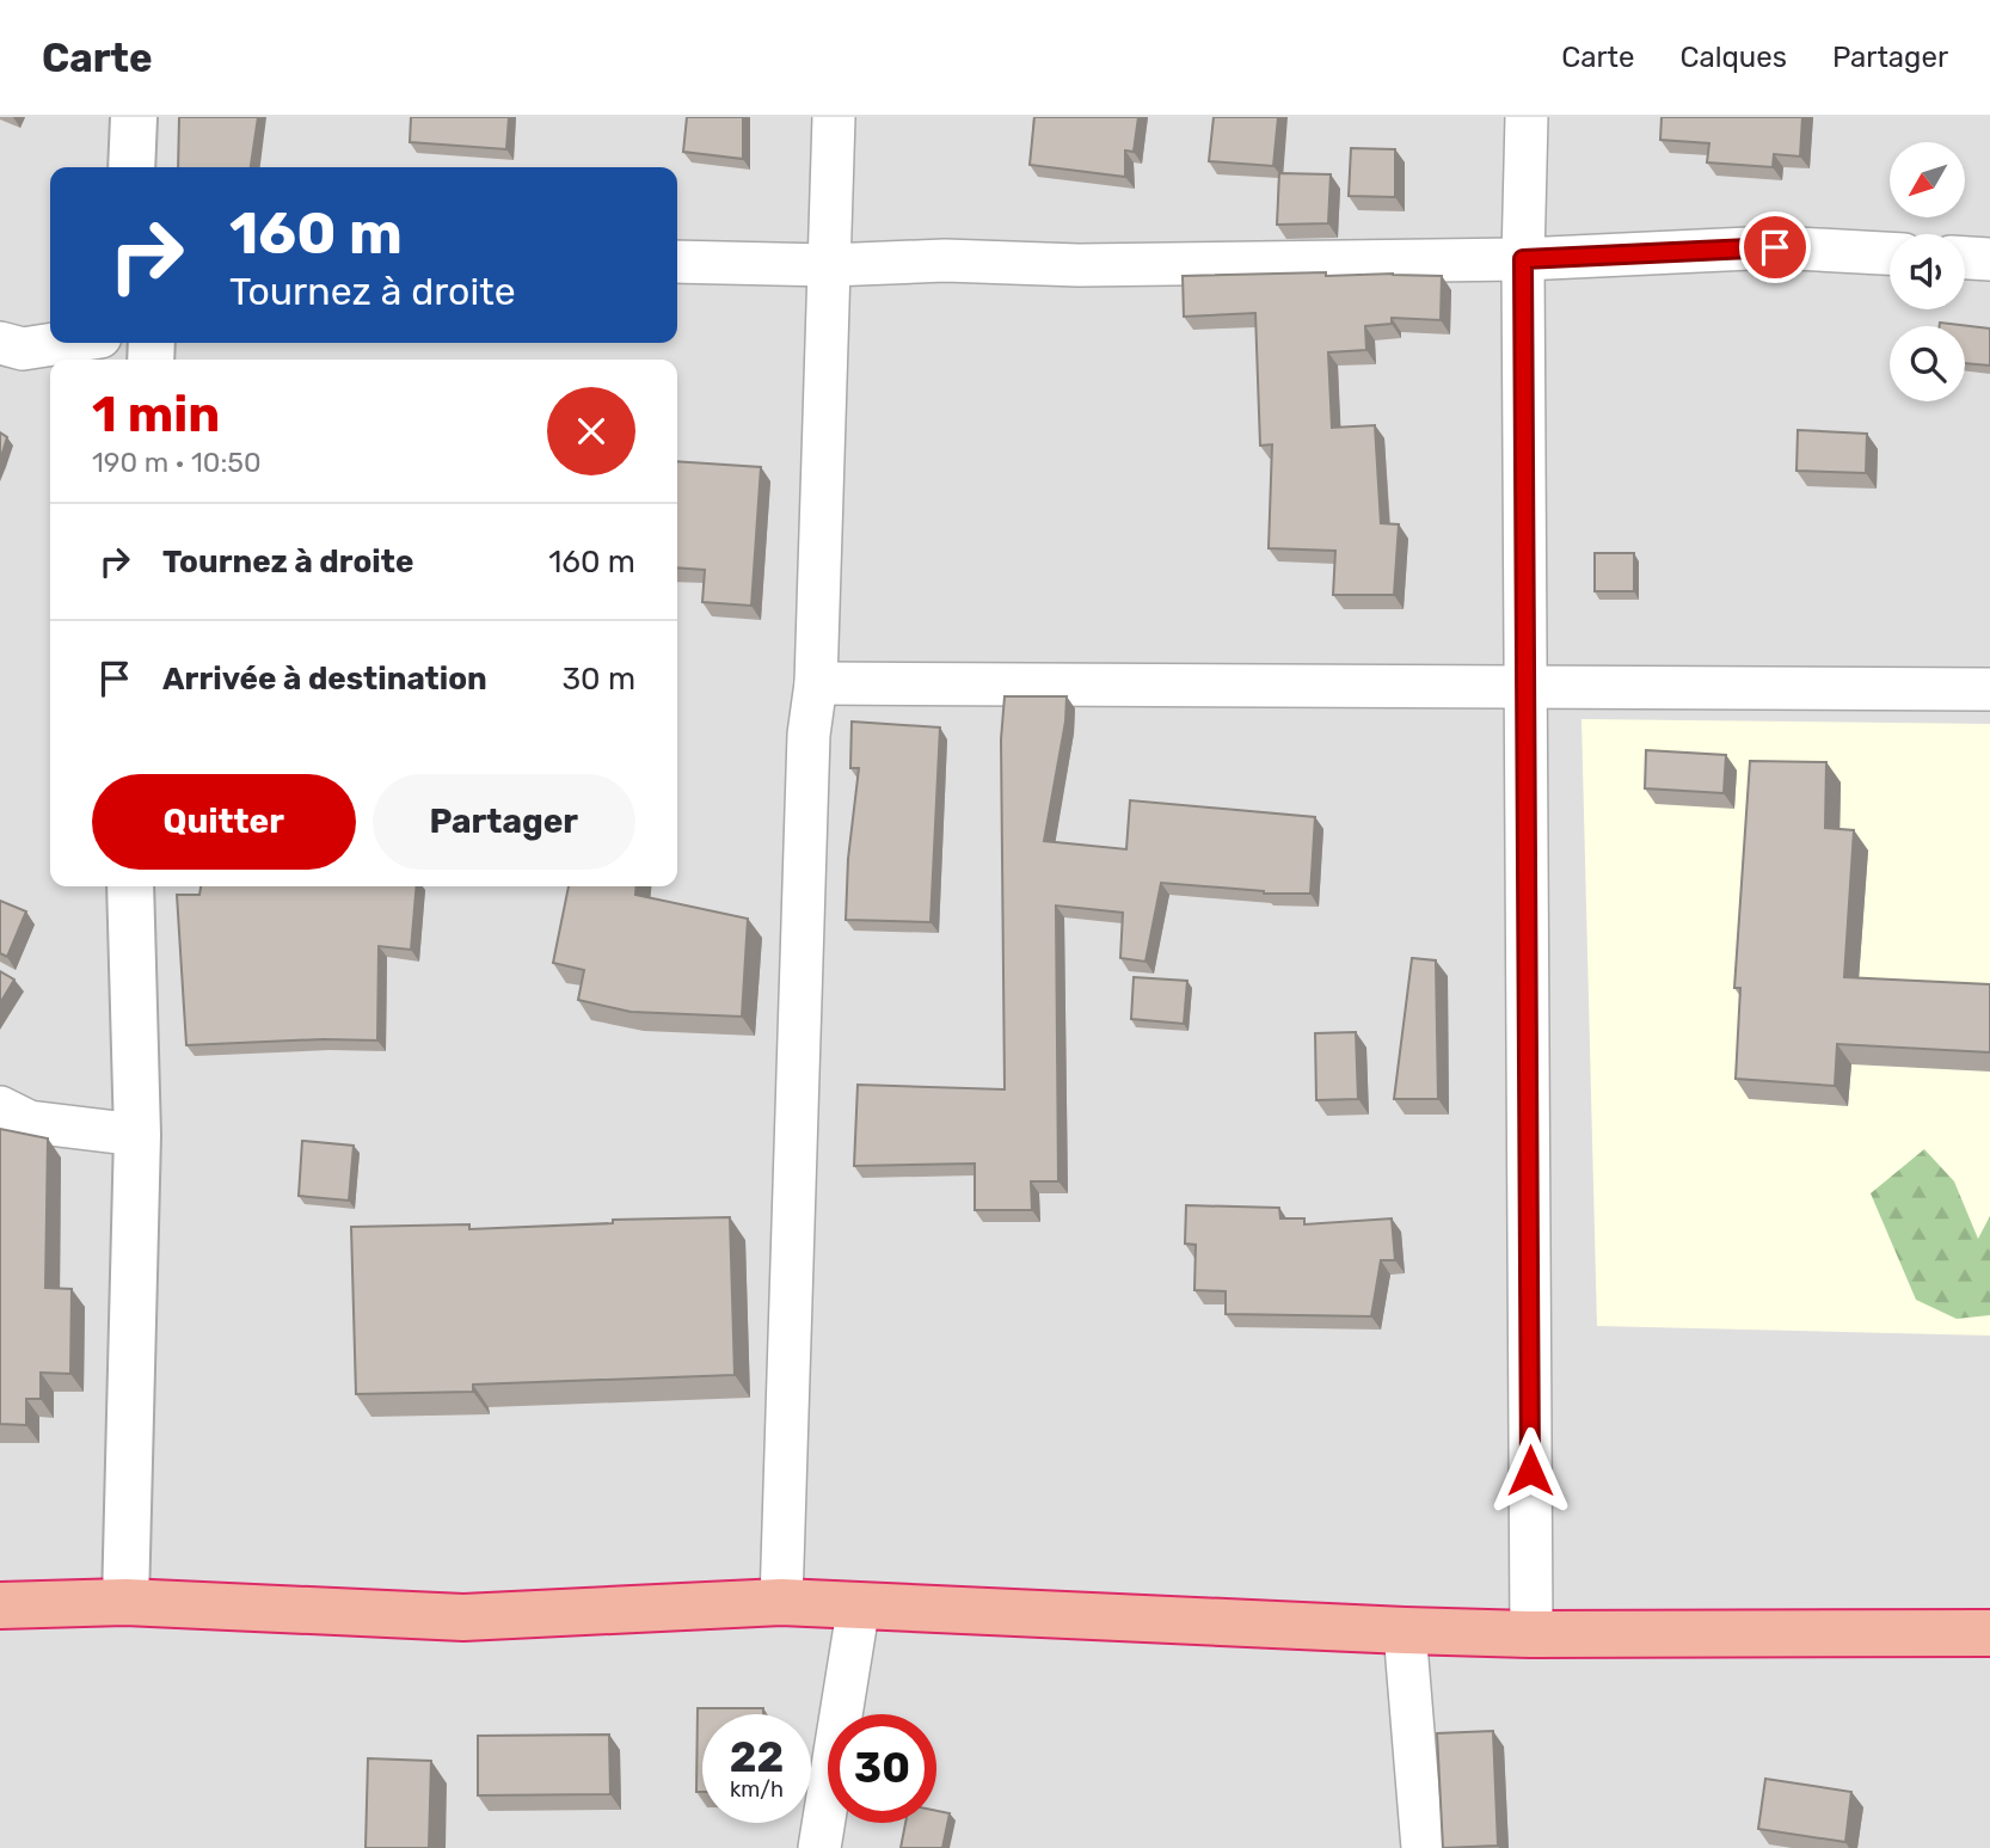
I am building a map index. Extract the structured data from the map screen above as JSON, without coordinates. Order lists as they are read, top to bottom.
{
  "north": "bottom left",
  "page": {
    "header": "Carte",
    "nav": ["Carte", "Calques", "Partager"],
    "turn": ["160 m", "Tournez à droite"],
    "heading": ["1 min", "190 m · 10:50"],
    "list": [
      {
        "name": "Tournez à droite",
        "value": "160 m"
      },
      {
        "name": "Arrivée à destination",
        "value": "30 m"
      }
    ],
    "buttons": ["Quitter", "Partager"],
    "speed": "22 km/h",
    "limit": "30"
  }
}
